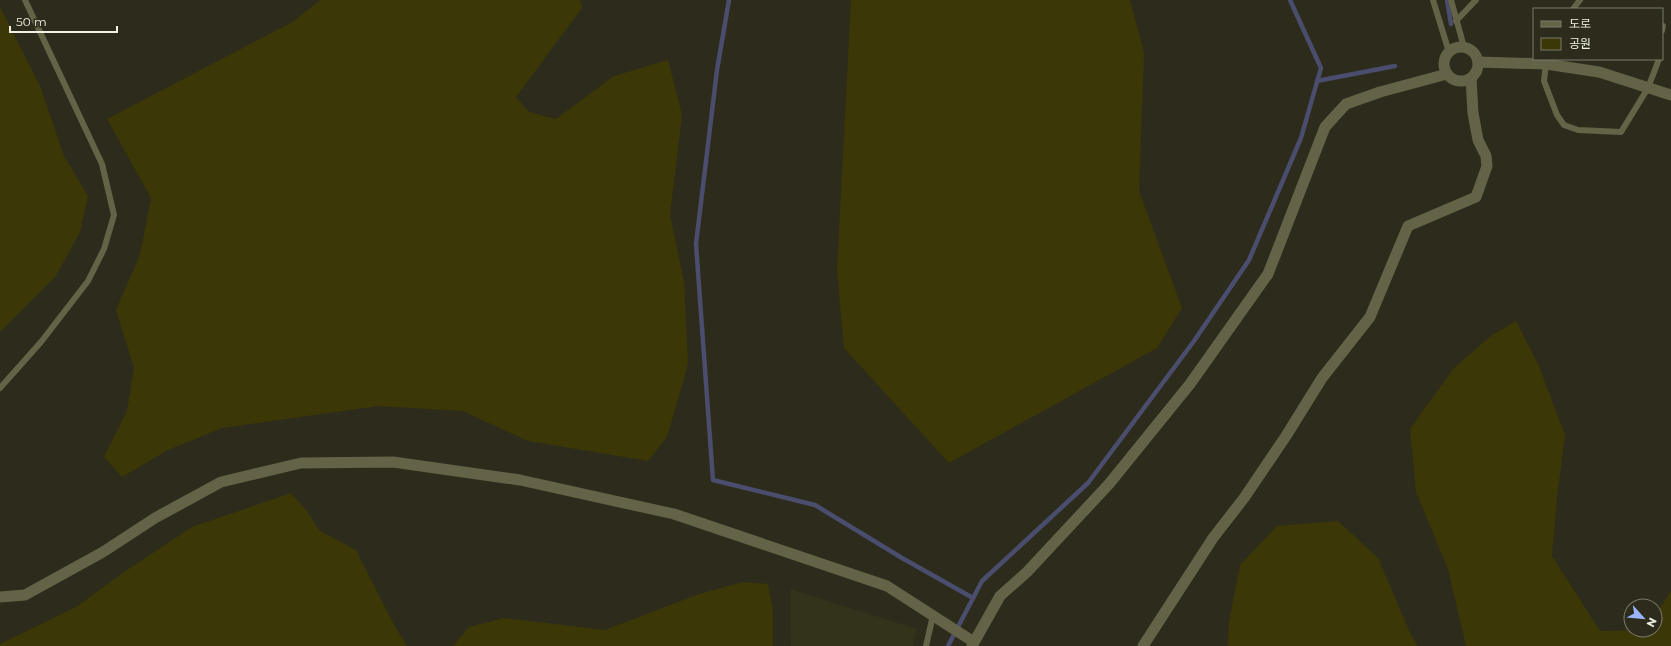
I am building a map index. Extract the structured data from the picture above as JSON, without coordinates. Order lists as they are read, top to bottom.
{
  "legend": ["도로", "공원"],
  "scale_bar": "50 m",
  "north": "bottom right"
}
